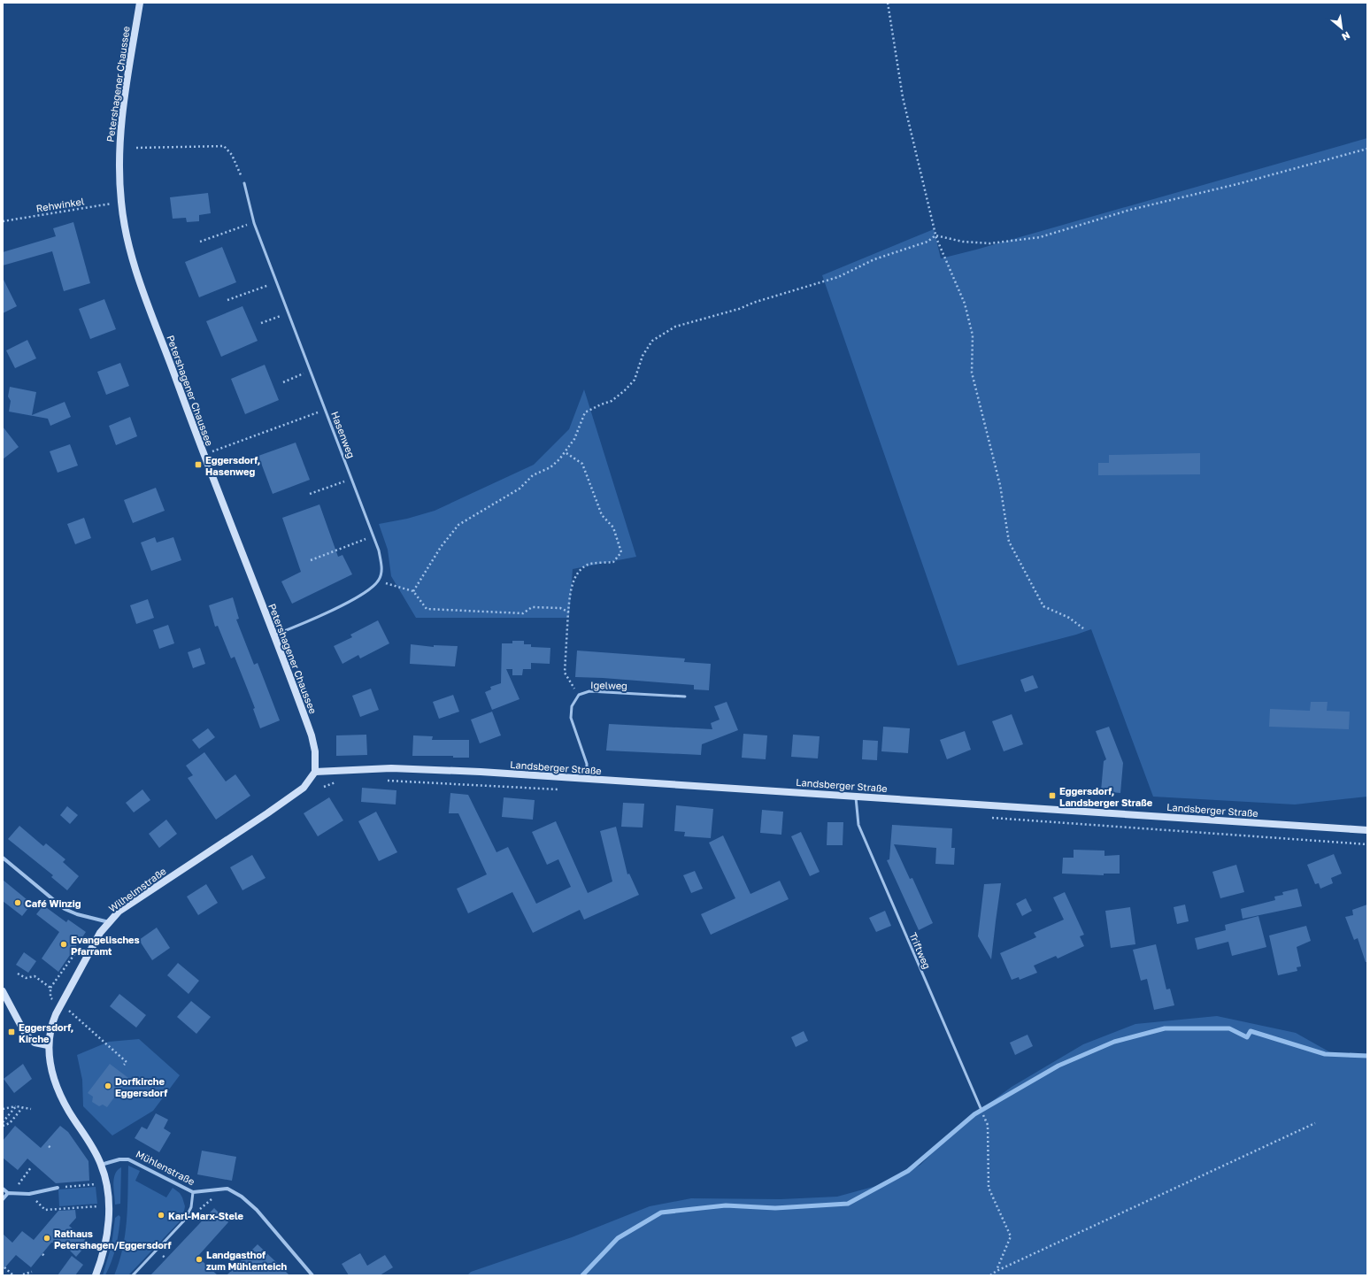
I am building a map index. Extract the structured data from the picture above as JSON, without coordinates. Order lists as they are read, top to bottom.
{
  "streets": {
    "main road": ["Petershagener Chaussee", "Landsberger Straße", "Wilhelmstraße"],
    "street": ["Mühlenstraße"],
    "lane": ["Hasenweg", "Igelweg", "Triftweg"],
    "path": ["Rehwinkel"]
  },
  "crossings": [
    ["Petershagener Chaussee", "Rehwinkel"],
    ["Petershagener Chaussee", "Landsberger Straße"],
    ["Petershagener Chaussee", "Wilhelmstraße"],
    ["Igelweg", "Landsberger Straße"],
    ["Landsberger Straße", "Wilhelmstraße"],
    ["Landsberger Straße", "Triftweg"],
    ["Wilhelmstraße", "Mühlenstraße"]
  ],
  "places": {
    "transit": ["Eggersdorf, Hasenweg", "Eggersdorf, Landsberger Straße", "Eggersdorf, Kirche"],
    "other": [
      "Café Winzig",
      "Evangelisches Pfarramt",
      "Dorfkirche Eggersdorf",
      "Karl-Marx-Stele",
      "Rathaus Petershagen/Eggersdorf",
      "Landgasthof zum Mühlenteich"
    ]
  },
  "north": "bottom right"
}
